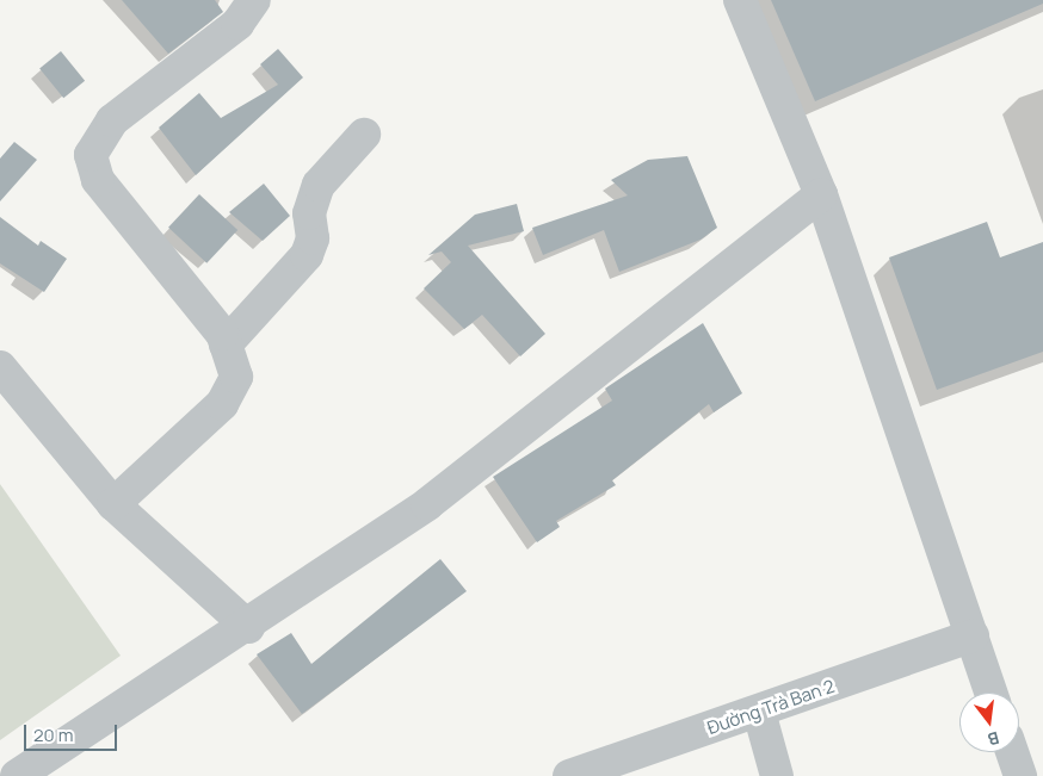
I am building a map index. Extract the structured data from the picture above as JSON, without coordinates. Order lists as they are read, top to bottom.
{
  "streets": {
    "street": ["Đường Trà Ban 2"]
  },
  "scale_bar": "20 m",
  "north": "bottom"
}
